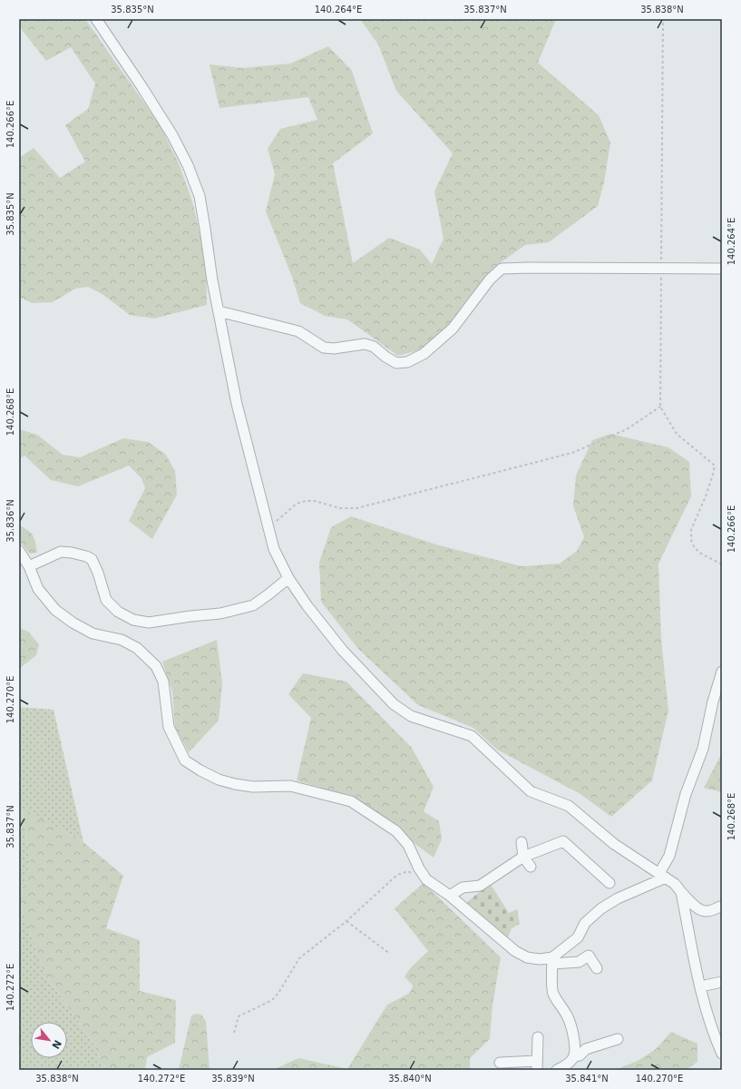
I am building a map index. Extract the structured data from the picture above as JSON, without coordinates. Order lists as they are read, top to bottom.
{
  "north": "bottom right",
  "coordinates": [
    "35.835°N",
    "140.264°E",
    "35.837°N",
    "35.838°N",
    "140.266°E",
    "140.268°E",
    "35.836°N",
    "140.270°E",
    "140.272°E",
    "35.839°N",
    "35.840°N",
    "35.841°N"
  ]
}
